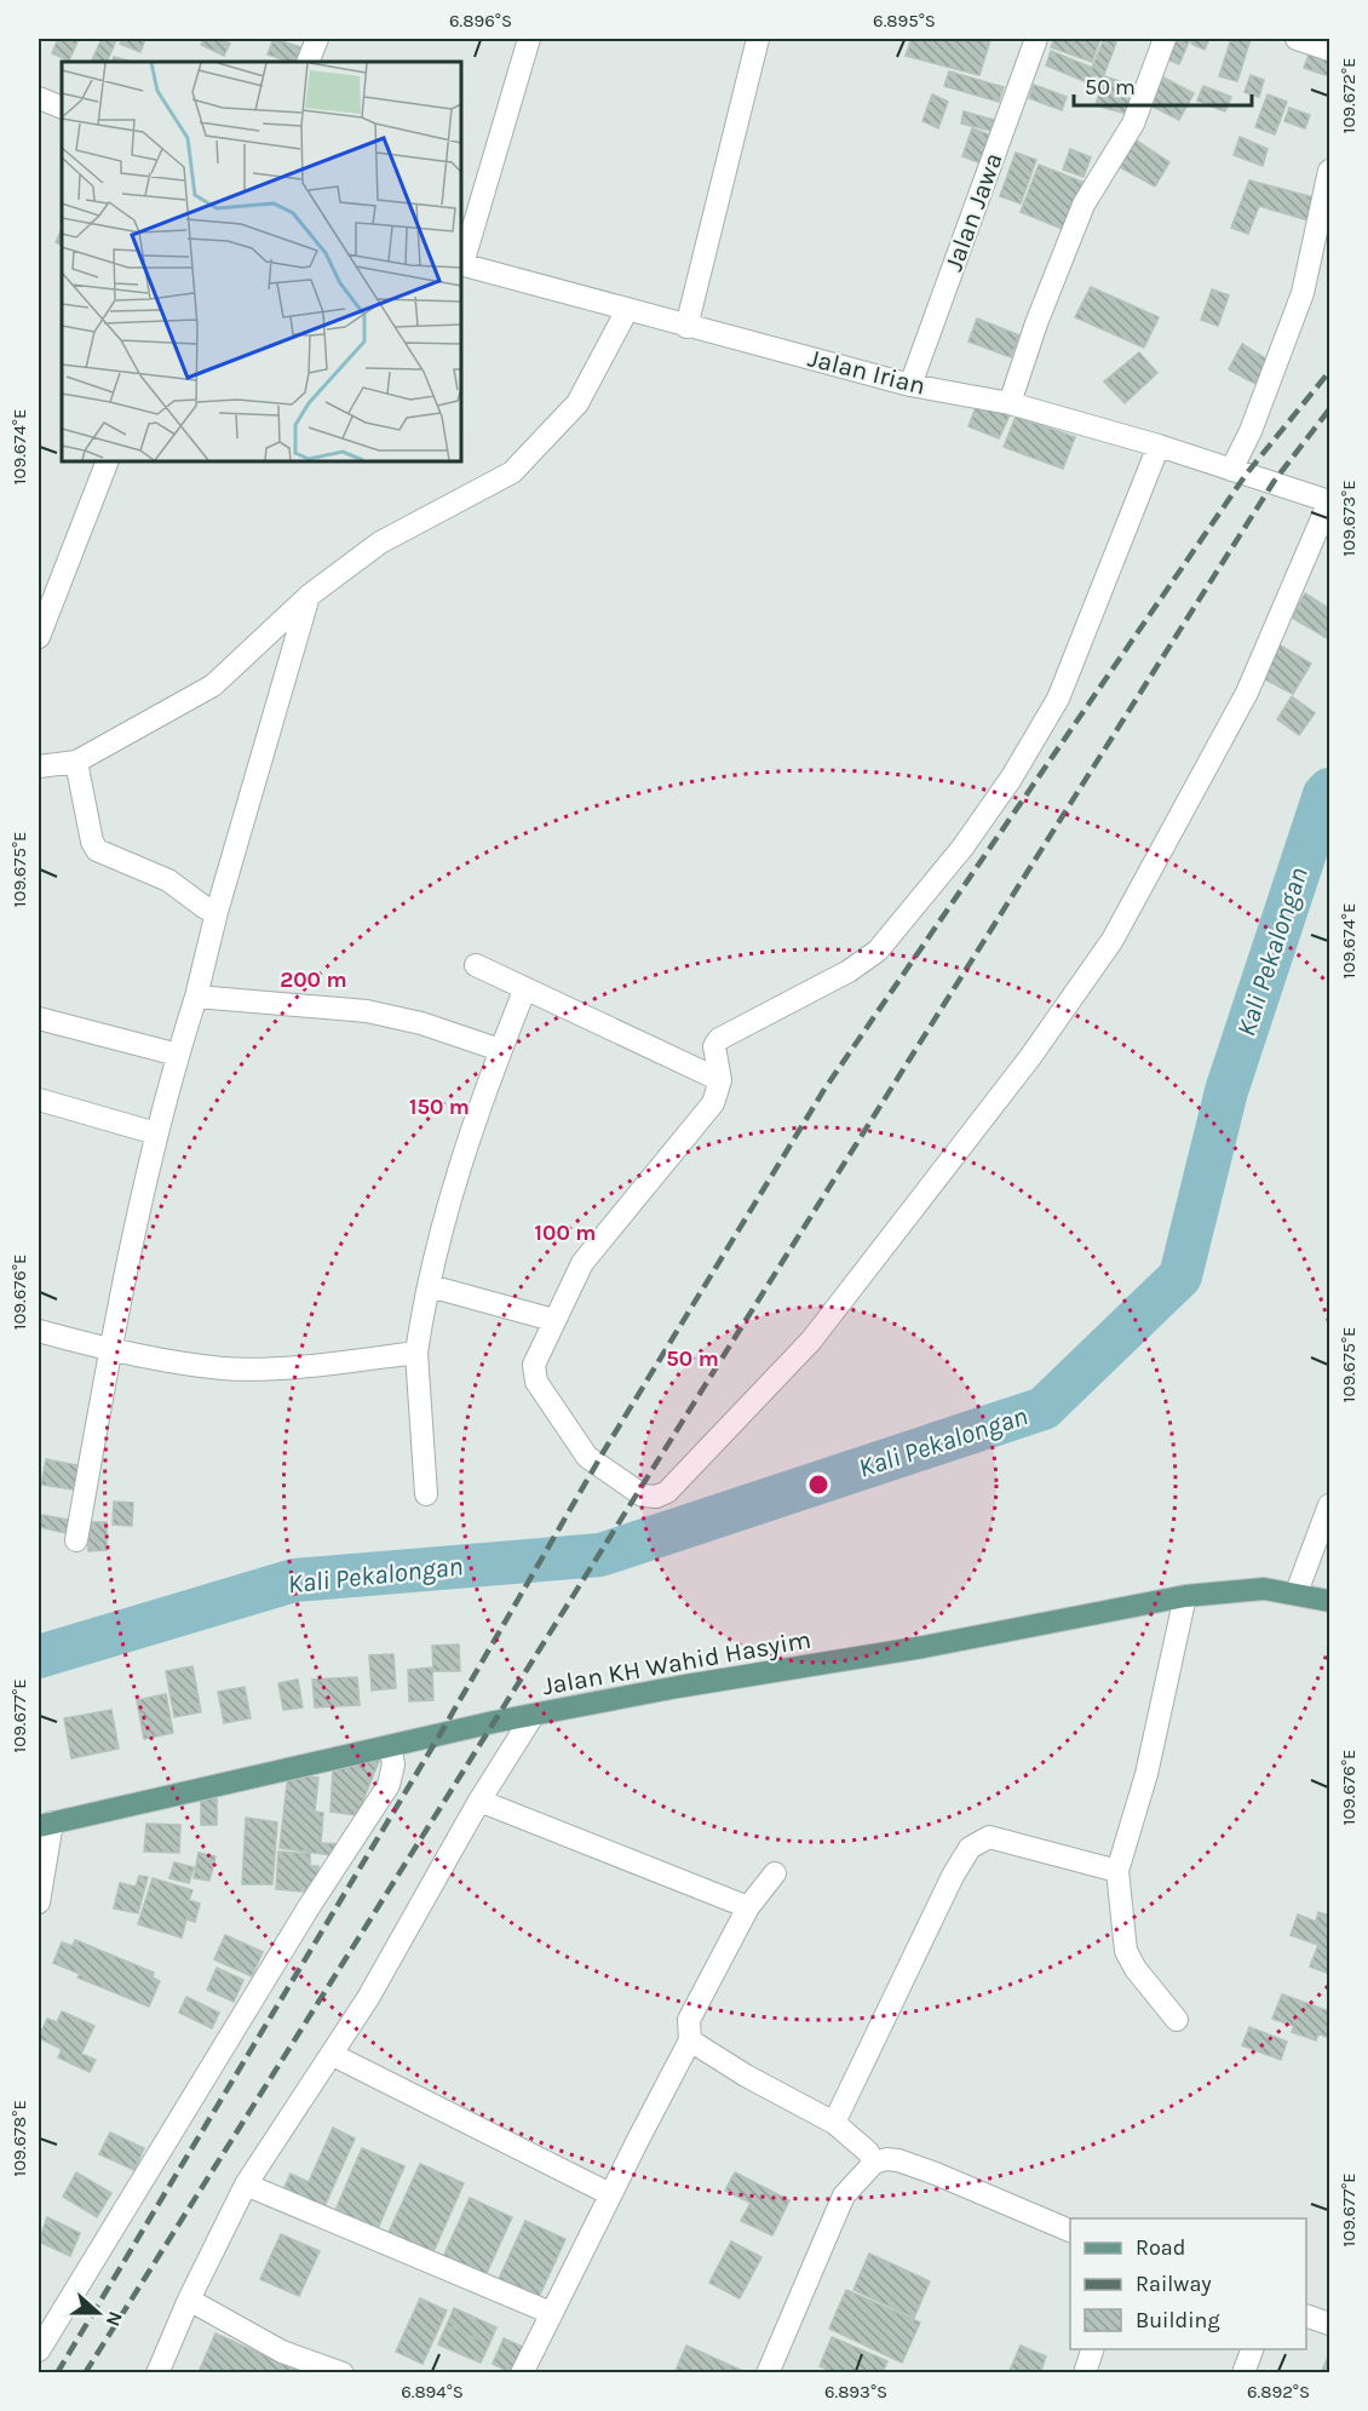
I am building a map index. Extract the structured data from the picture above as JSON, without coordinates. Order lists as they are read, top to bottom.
{
  "streets": {
    "main road": ["Jalan KH Wahid Hasyim"],
    "street": ["Jalan Jawa", "Jalan Irian"]
  },
  "crossings": [
    ["Jalan Jawa", "Jalan Irian"]
  ],
  "water": ["Kali Pekalongan"],
  "legend": ["Road", "Railway", "Building"],
  "scale_bar": "50 m",
  "north": "right",
  "coordinates": [
    "6.896°S",
    "6.895°S",
    "109.672°E",
    "109.674°E",
    "109.673°E",
    "109.675°E",
    "109.676°E",
    "109.677°E",
    "109.678°E",
    "6.894°S",
    "6.893°S",
    "6.892°S"
  ],
  "rings": [
    "200 m",
    "150 m",
    "100 m",
    "50 m"
  ]
}
